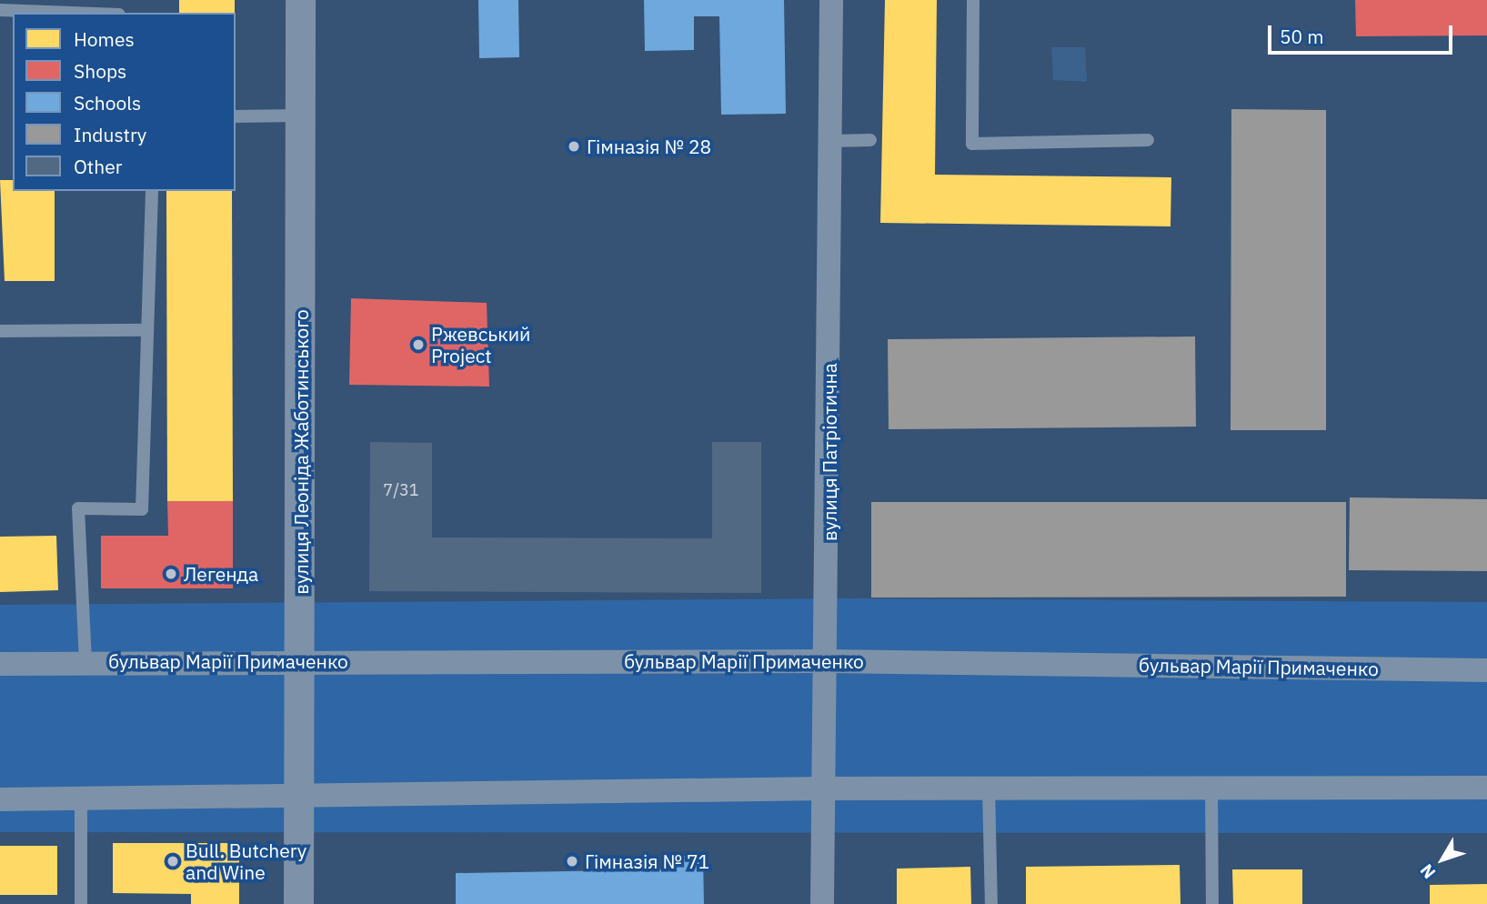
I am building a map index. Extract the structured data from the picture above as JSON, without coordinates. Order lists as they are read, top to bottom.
{
  "streets": {
    "street": ["вулиця Леоніда Жаботинського", "вулиця Патріотична", "бульвар Марії Примаченко"]
  },
  "crossings": [
    ["вулиця Леоніда Жаботинського", "бульвар Марії Примаченко"],
    ["вулиця Патріотична", "бульвар Марії Примаченко"]
  ],
  "places": [
    "Гімназія № 28",
    "Ржевський Project",
    "Легенда",
    "Bull. Butchery and Wine",
    "Гімназія № 71"
  ],
  "house_numbers": ["7/31"],
  "legend": [
    "Homes",
    "Shops",
    "Schools",
    "Industry",
    "Other"
  ],
  "scale_bar": "50 m",
  "north": "bottom left"
}
